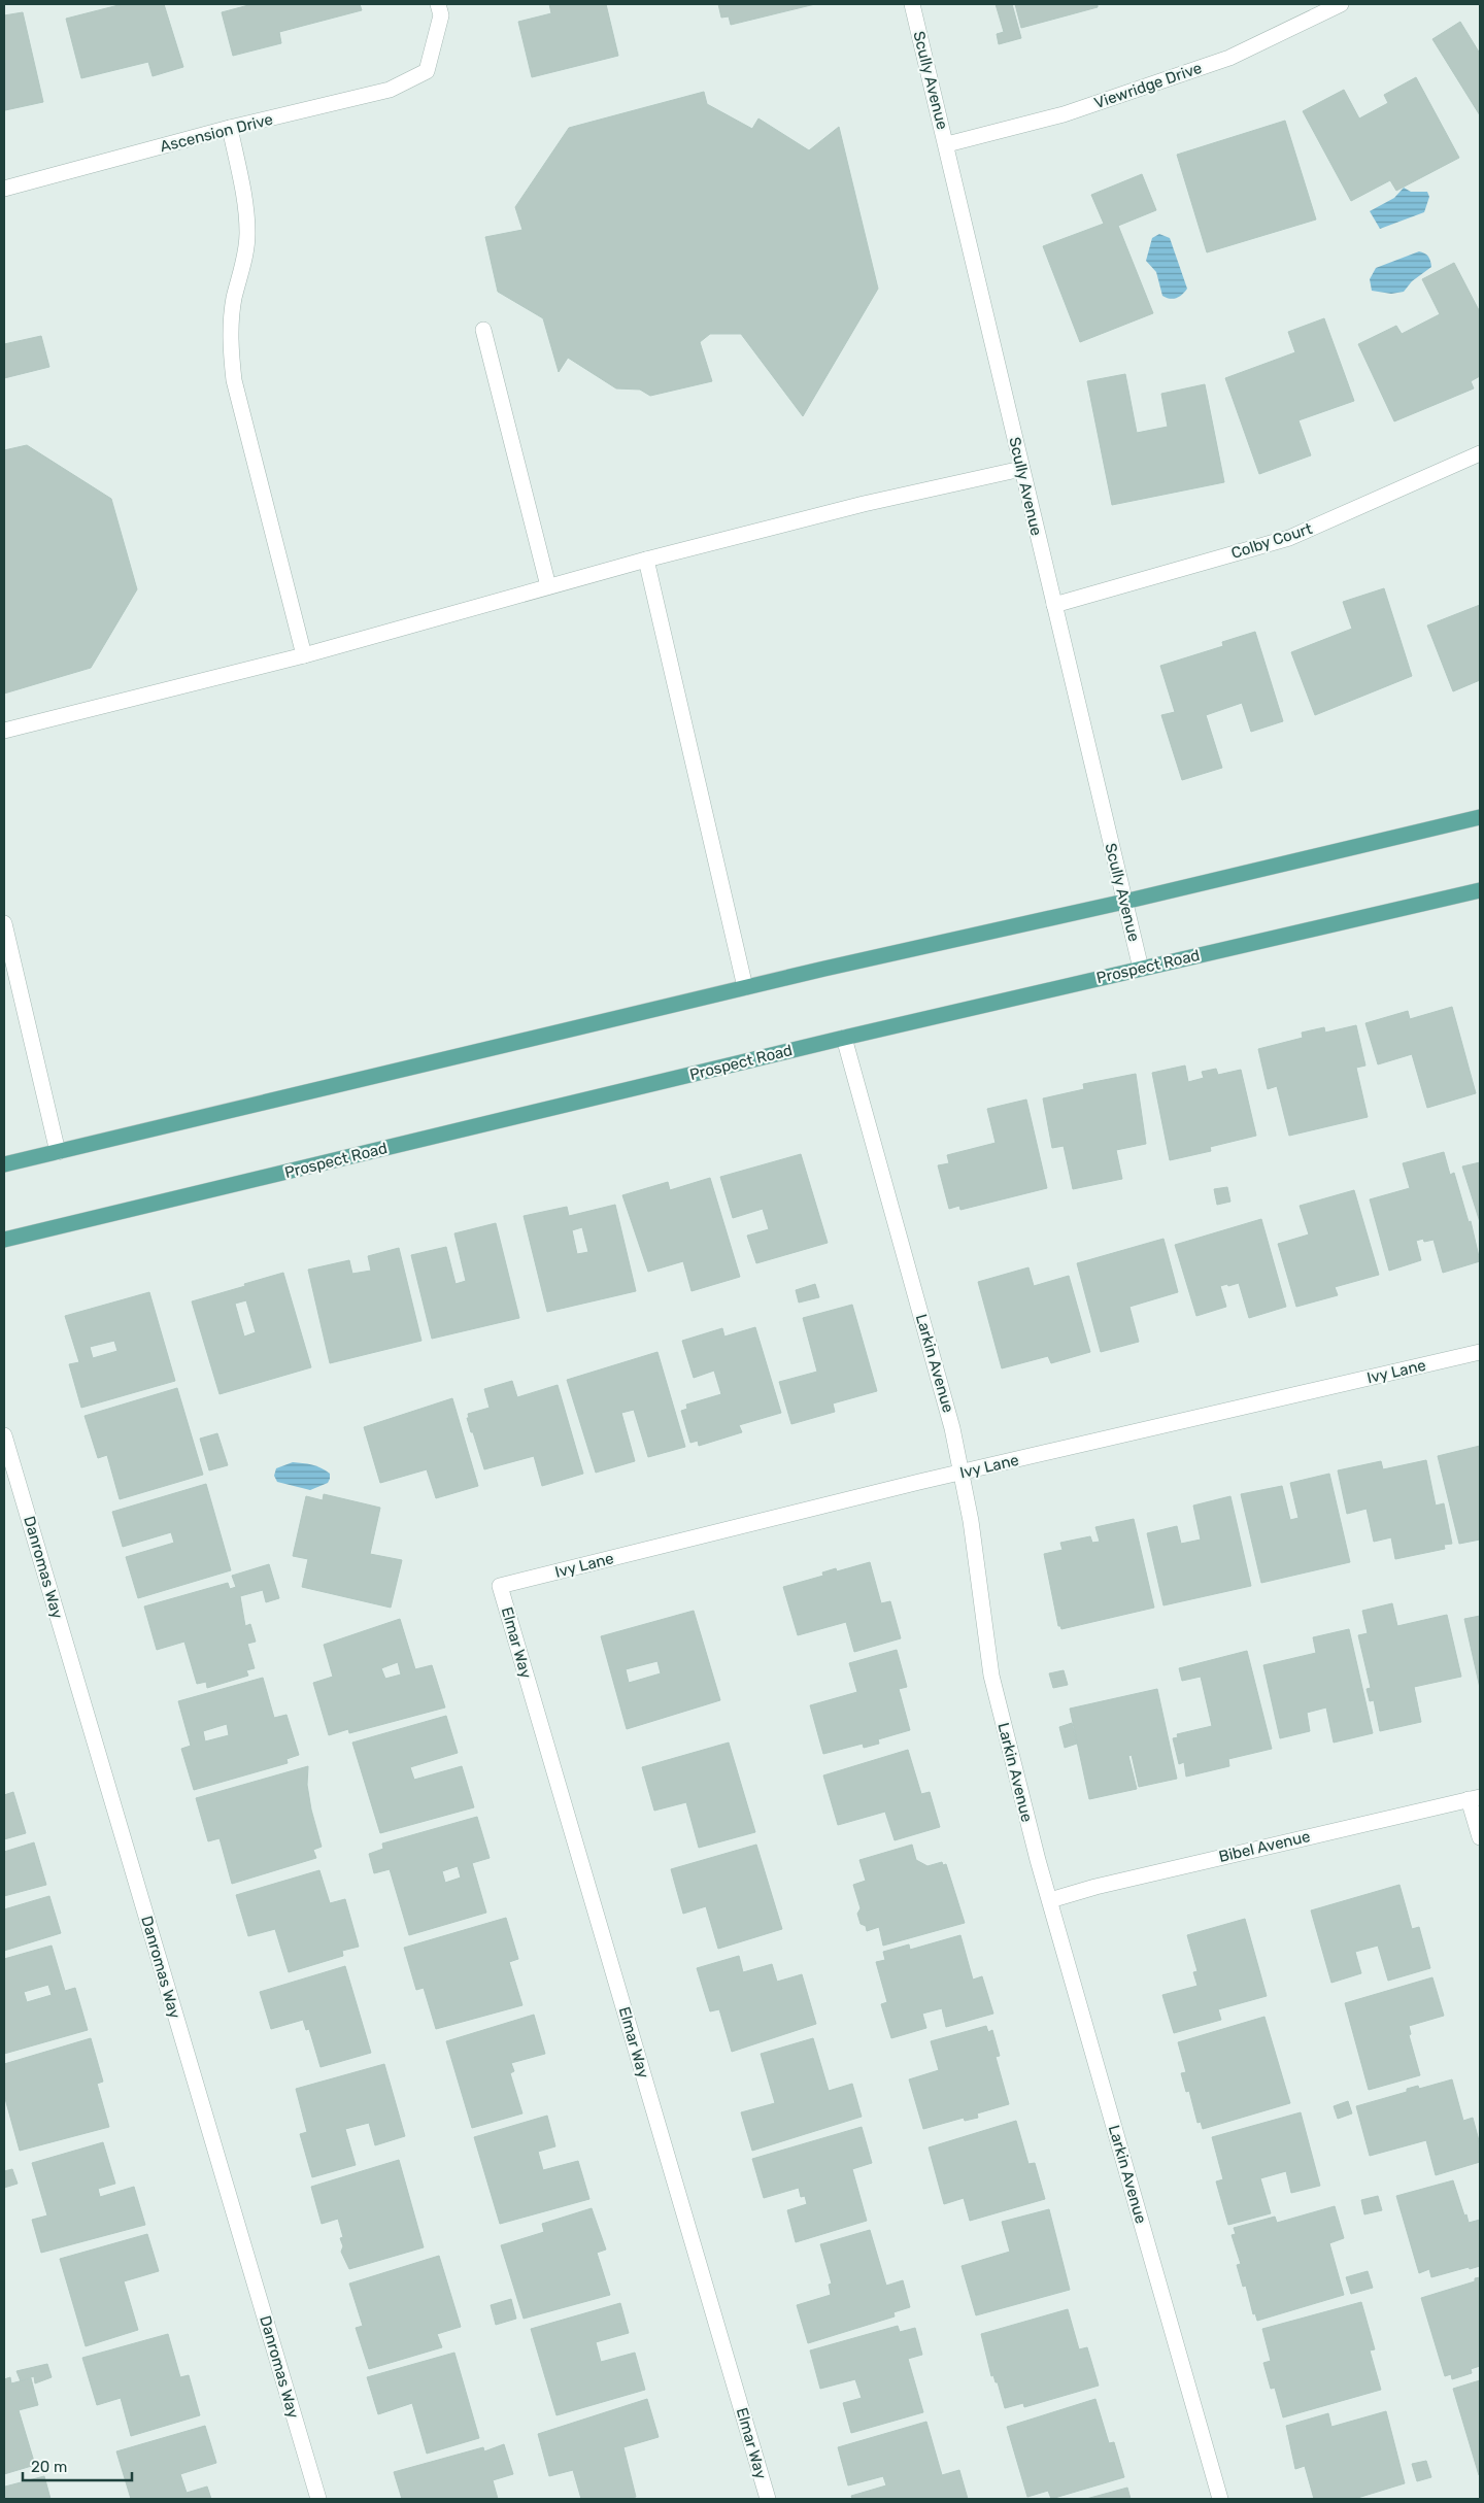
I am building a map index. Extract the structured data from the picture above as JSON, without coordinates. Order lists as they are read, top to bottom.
{
  "streets": {
    "main road": ["Prospect Road"],
    "street": [
      "Scully Avenue",
      "Viewridge Drive",
      "Ascension Drive",
      "Colby Court",
      "Larkin Avenue",
      "Ivy Lane",
      "Danromas Way",
      "Elmar Way",
      "Bibel Avenue"
    ]
  },
  "crossings": [
    ["Scully Avenue", "Viewridge Drive"],
    ["Scully Avenue", "Colby Court"],
    ["Scully Avenue", "Prospect Road"],
    ["Prospect Road", "Larkin Avenue"],
    ["Larkin Avenue", "Ivy Lane"],
    ["Larkin Avenue", "Bibel Avenue"],
    ["Ivy Lane", "Elmar Way"]
  ],
  "scale_bar": "20 m"
}
